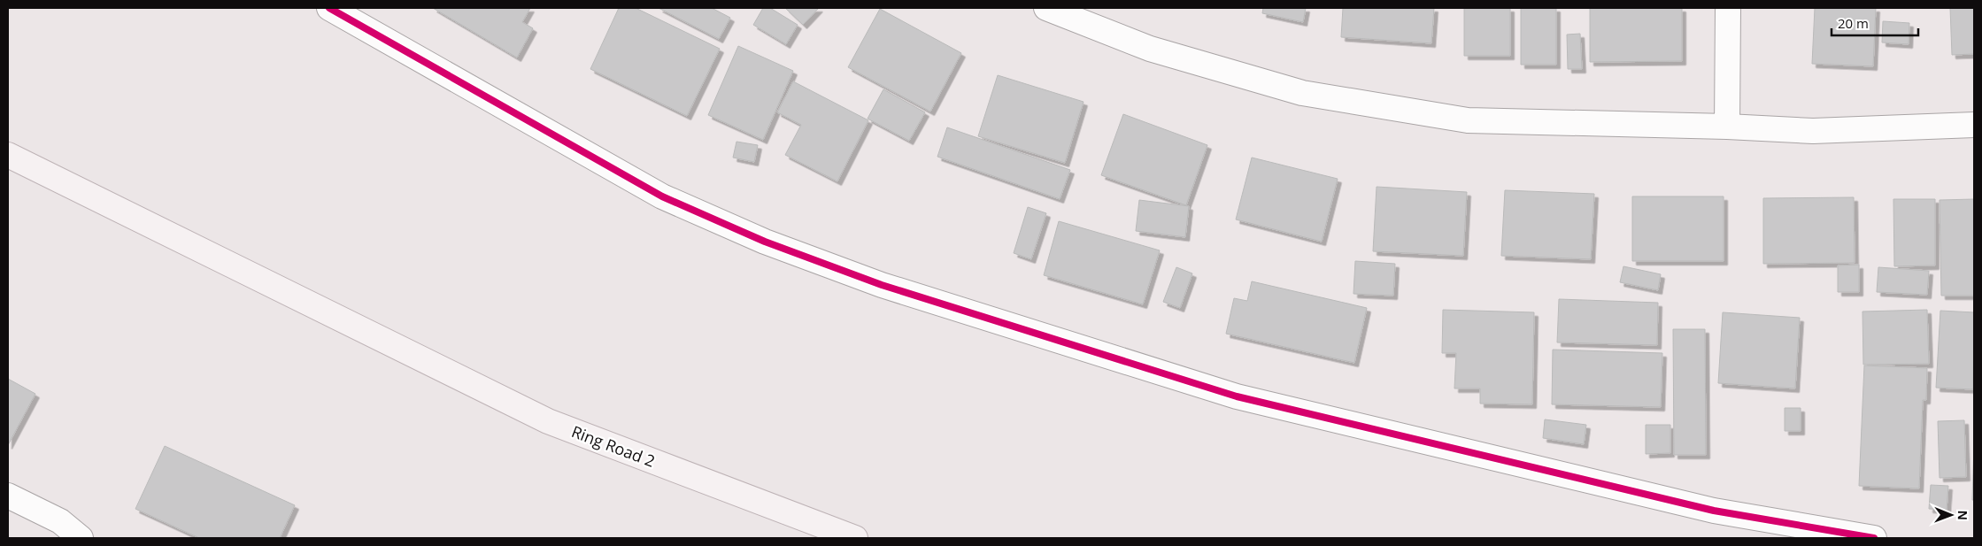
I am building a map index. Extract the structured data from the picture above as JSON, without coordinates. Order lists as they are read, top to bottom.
{
  "streets": {
    "main road": ["Ring Road 2"]
  },
  "scale_bar": "20 m",
  "north": "right"
}
